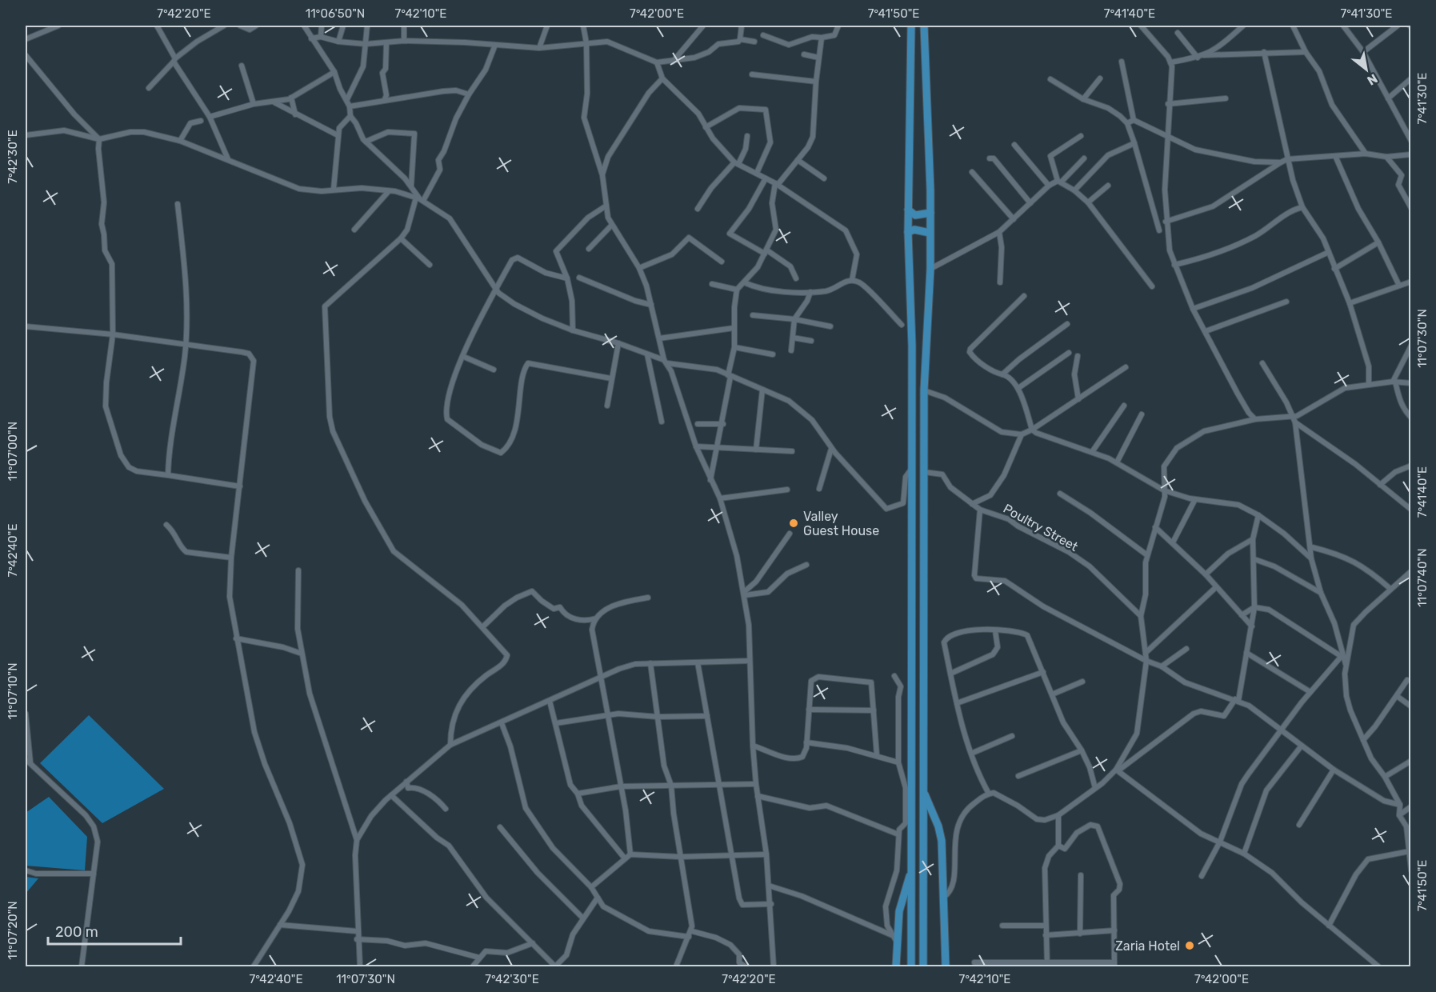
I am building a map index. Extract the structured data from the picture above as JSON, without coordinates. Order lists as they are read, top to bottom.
{
  "streets": {
    "street": ["Poultry Street"]
  },
  "places": ["Valley Guest House", "Zaria Hotel"],
  "scale_bar": "200 m",
  "north": "bottom right",
  "coordinates": [
    "7°42'20\"E",
    "11°06'50\"N",
    "7°42'10\"E",
    "7°42'00\"E",
    "7°41'50\"E",
    "7°41'40\"E",
    "7°41'30\"E",
    "7°42'30\"E",
    "11°07'30\"N",
    "11°07'00\"N",
    "7°42'40\"E",
    "11°07'40\"N",
    "11°07'10\"N",
    "11°07'20\"N"
  ]
}
